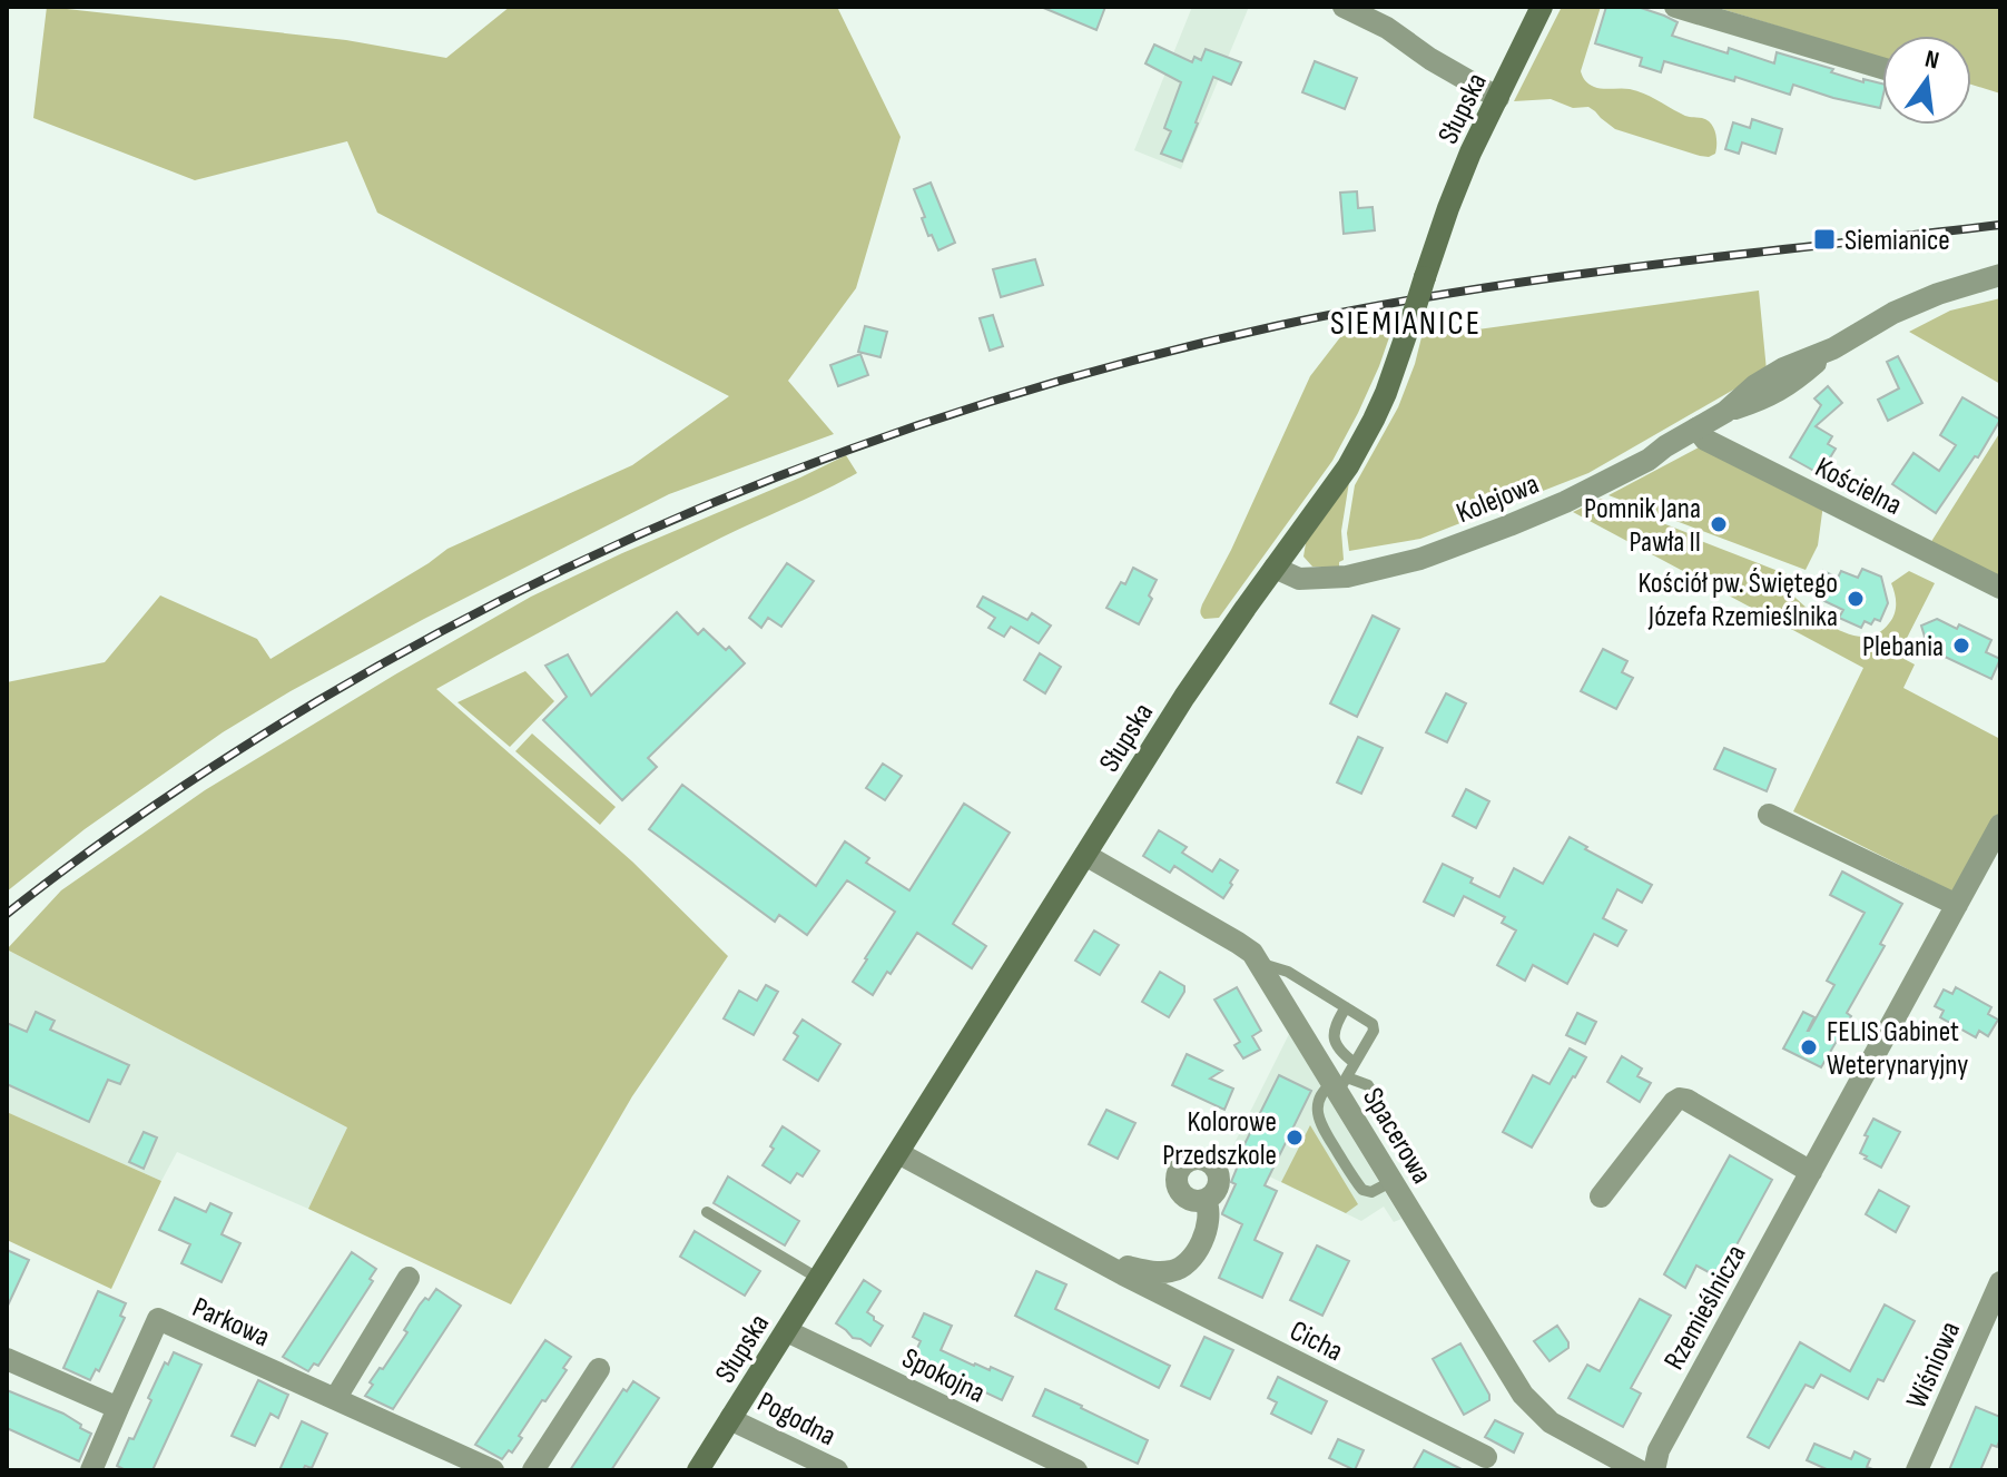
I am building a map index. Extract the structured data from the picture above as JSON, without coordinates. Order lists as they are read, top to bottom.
{
  "streets": {
    "main road": ["Słupska"],
    "street": [
      "Kościelna",
      "Kolejowa",
      "Spacerowa",
      "Rzemieślnicza",
      "Parkowa",
      "Cicha",
      "Wiśniowa",
      "Spokojna",
      "Pogodna"
    ]
  },
  "crossings": [
    ["Słupska", "Kolejowa"],
    ["Słupska", "Spacerowa"],
    ["Słupska", "Cicha"],
    ["Słupska", "Spokojna"],
    ["Słupska", "Pogodna"],
    ["Kościelna", "Kolejowa"]
  ],
  "districts": ["SIEMIANICE"],
  "places": {
    "transit": ["Siemianice"],
    "other": [
      "Pomnik Jana Pawła II",
      "Kościół pw. Świętego Józefa Rzemieślnika",
      "Plebania",
      "FELIS Gabinet Weterynaryjny",
      "Kolorowe Przedszkole"
    ]
  },
  "north": "top"
}
